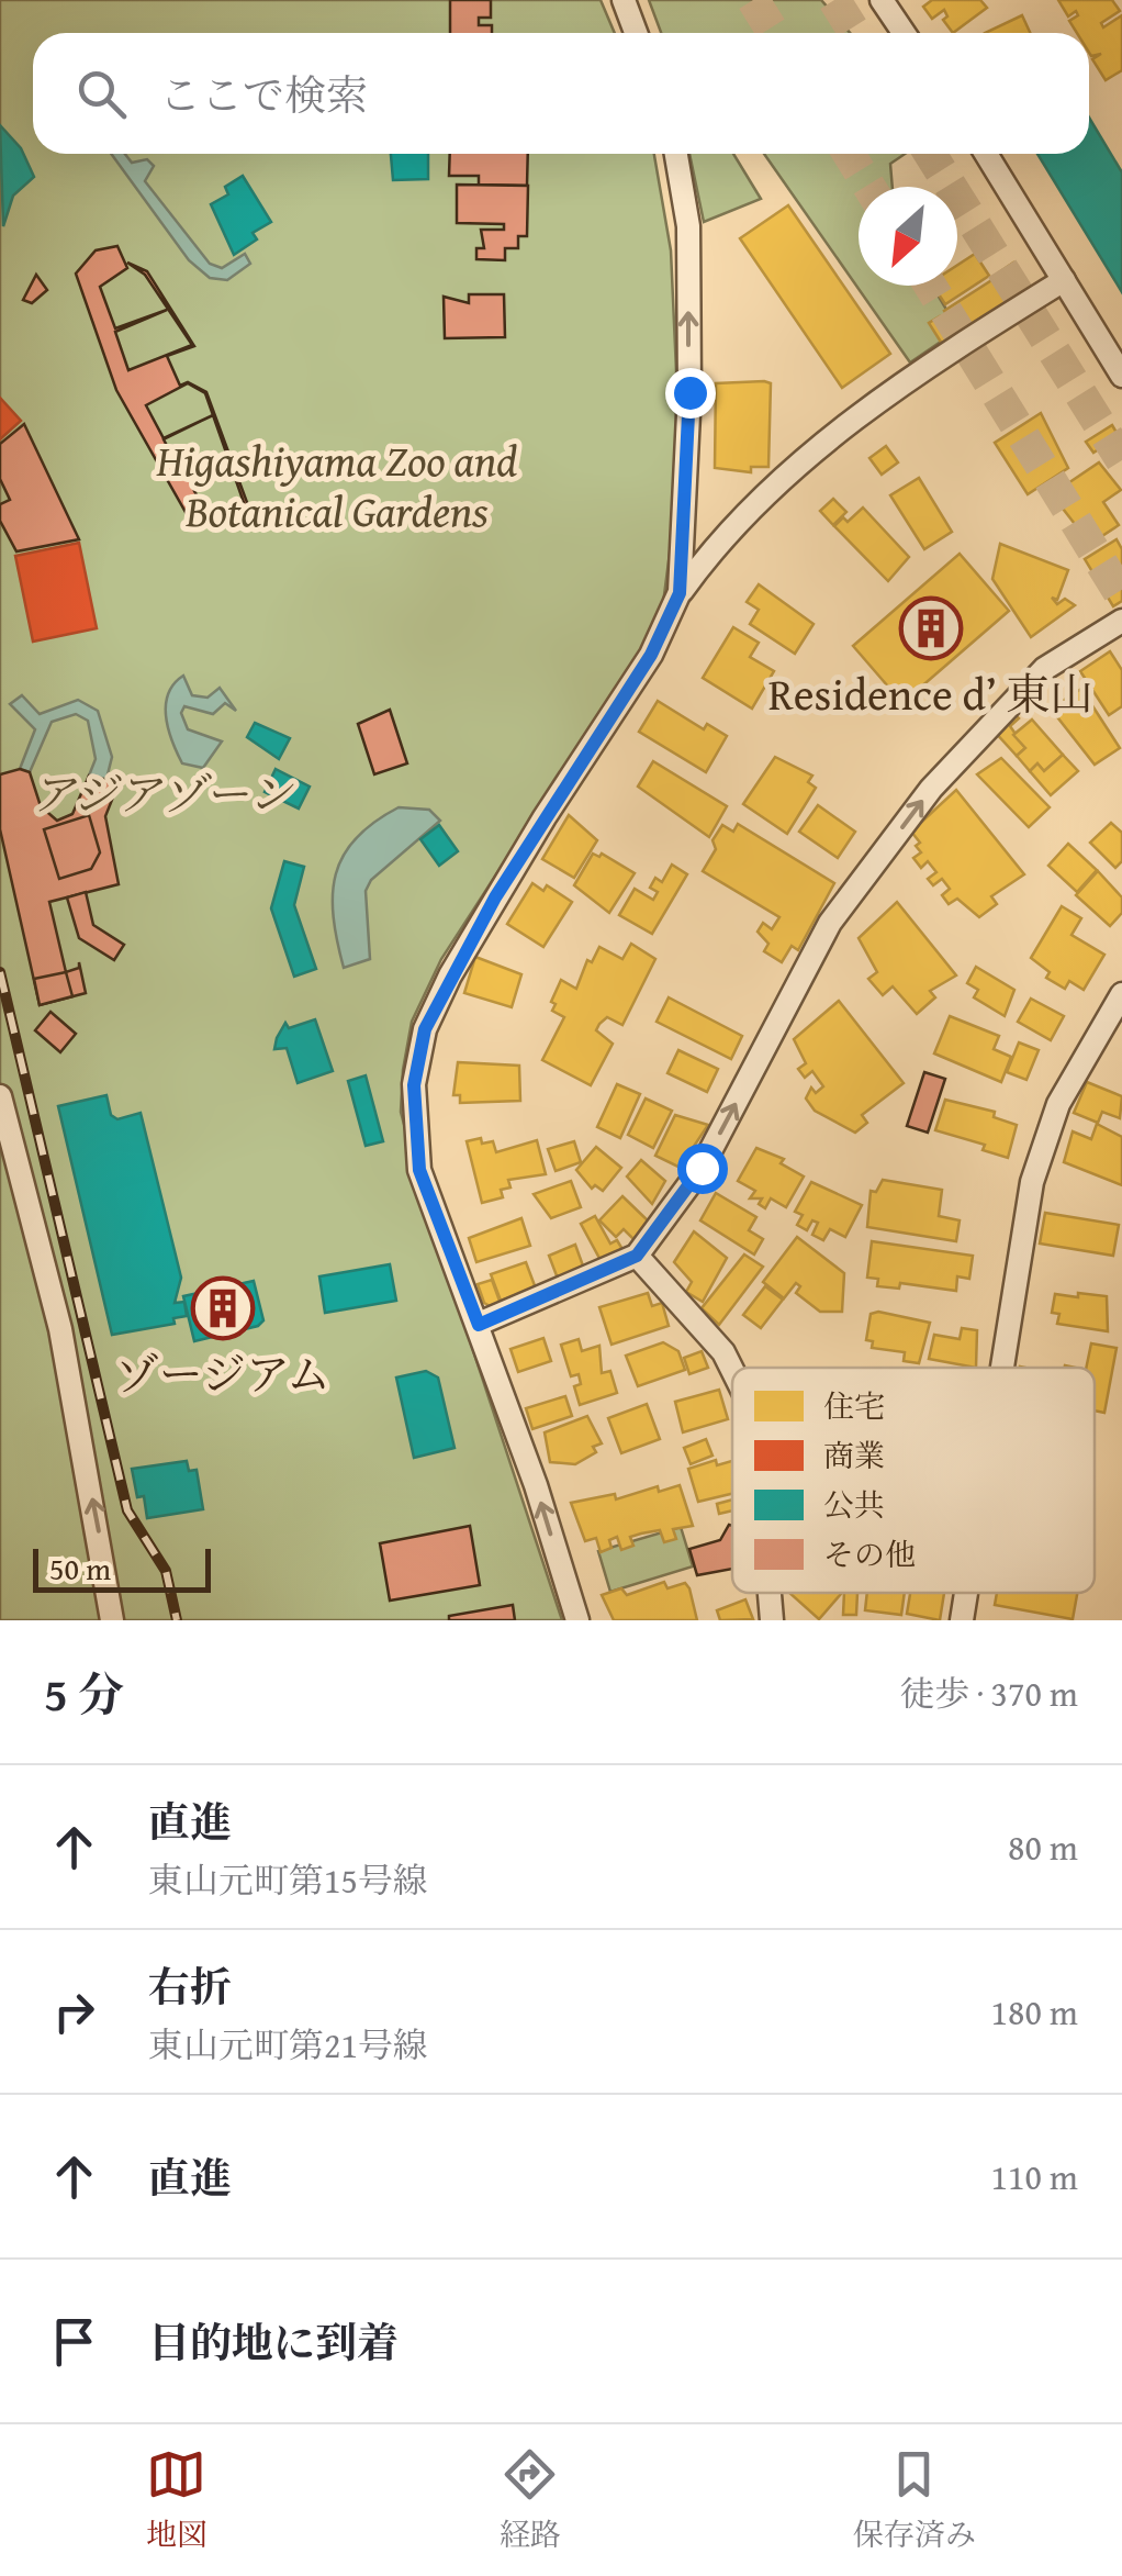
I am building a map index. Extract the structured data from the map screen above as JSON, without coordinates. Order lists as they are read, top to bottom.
{
  "parks": ["Higashiyama Zoo and Botanical Gardens", "アジアゾーン"],
  "places": {
    "building": ["Residence d’ 東山", "ゾージアム"]
  },
  "legend": [
    "住宅",
    "商業",
    "公共",
    "その他"
  ],
  "scale_bar": "50 m",
  "north": "bottom left",
  "page": {
    "search": "ここで検索",
    "scale": "50 m",
    "heading": ["5 分", "徒歩 · 370 m"],
    "list": [
      ["直進", "東山元町第15号線", "80 m"],
      ["右折", "東山元町第21号線", "180 m"],
      ["直進", "110 m"],
      "目的地に到着"
    ],
    "nav": ["地図", "経路", "保存済み"]
  }
}
